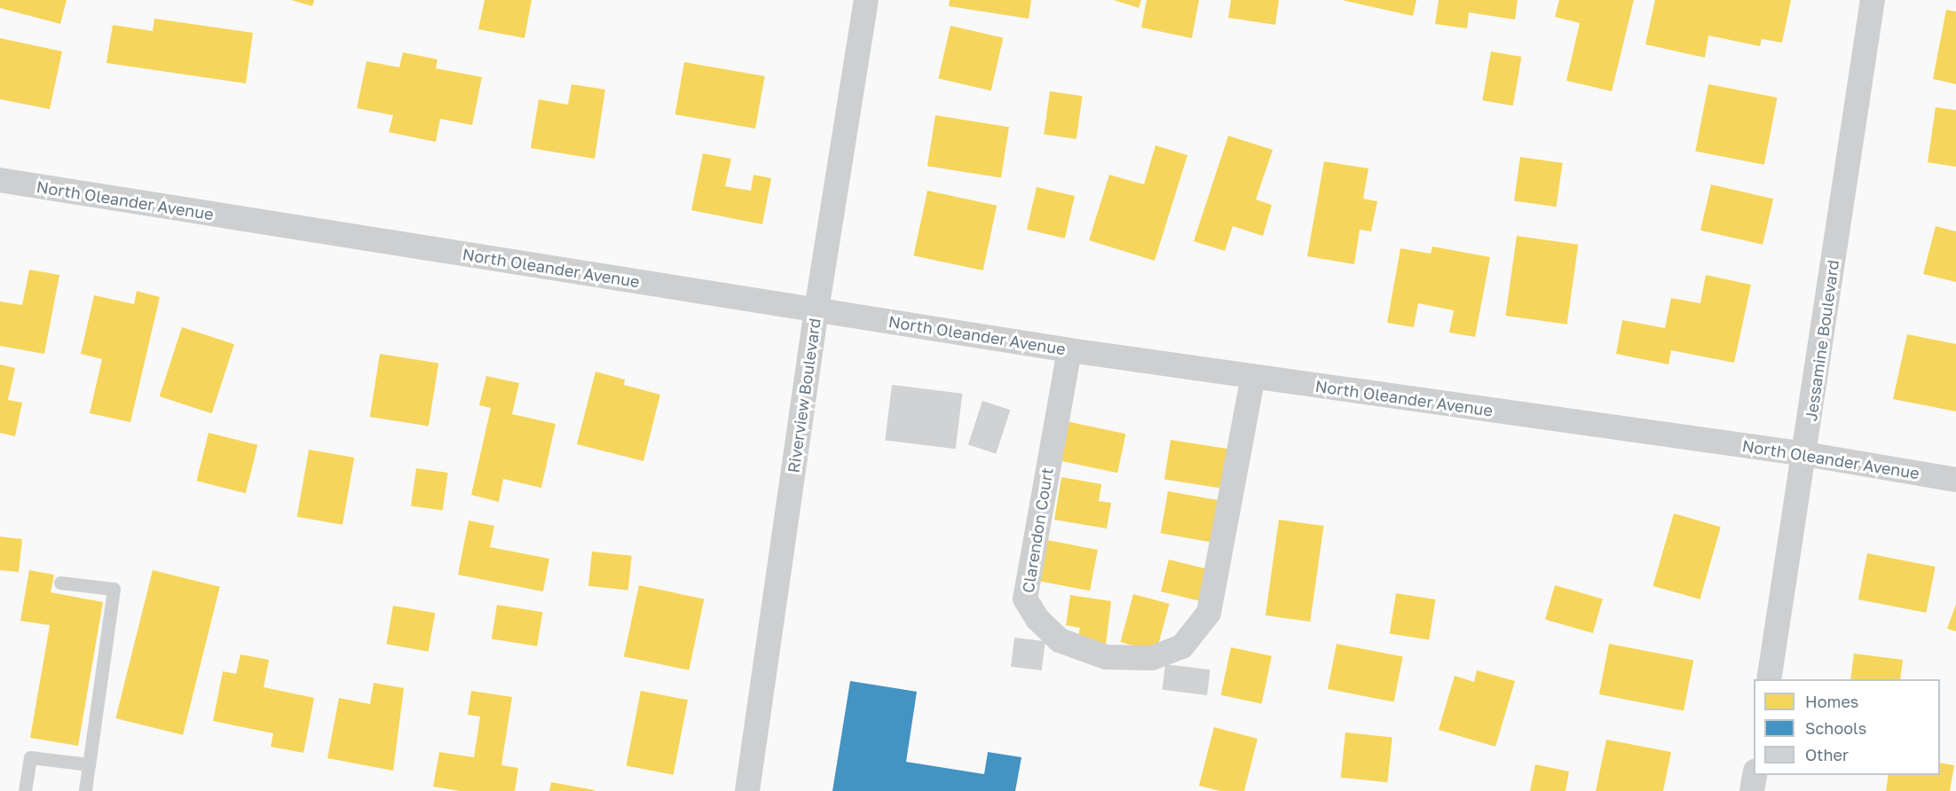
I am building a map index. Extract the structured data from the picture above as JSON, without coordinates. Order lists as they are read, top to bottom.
{
  "streets": {
    "street": [
      "North Oleander Avenue",
      "Jessamine Boulevard",
      "Riverview Boulevard",
      "Clarendon Court"
    ]
  },
  "crossings": [
    ["North Oleander Avenue", "Jessamine Boulevard"],
    ["North Oleander Avenue", "Riverview Boulevard"],
    ["North Oleander Avenue", "Clarendon Court"]
  ],
  "legend": ["Homes", "Schools", "Other"]
}
